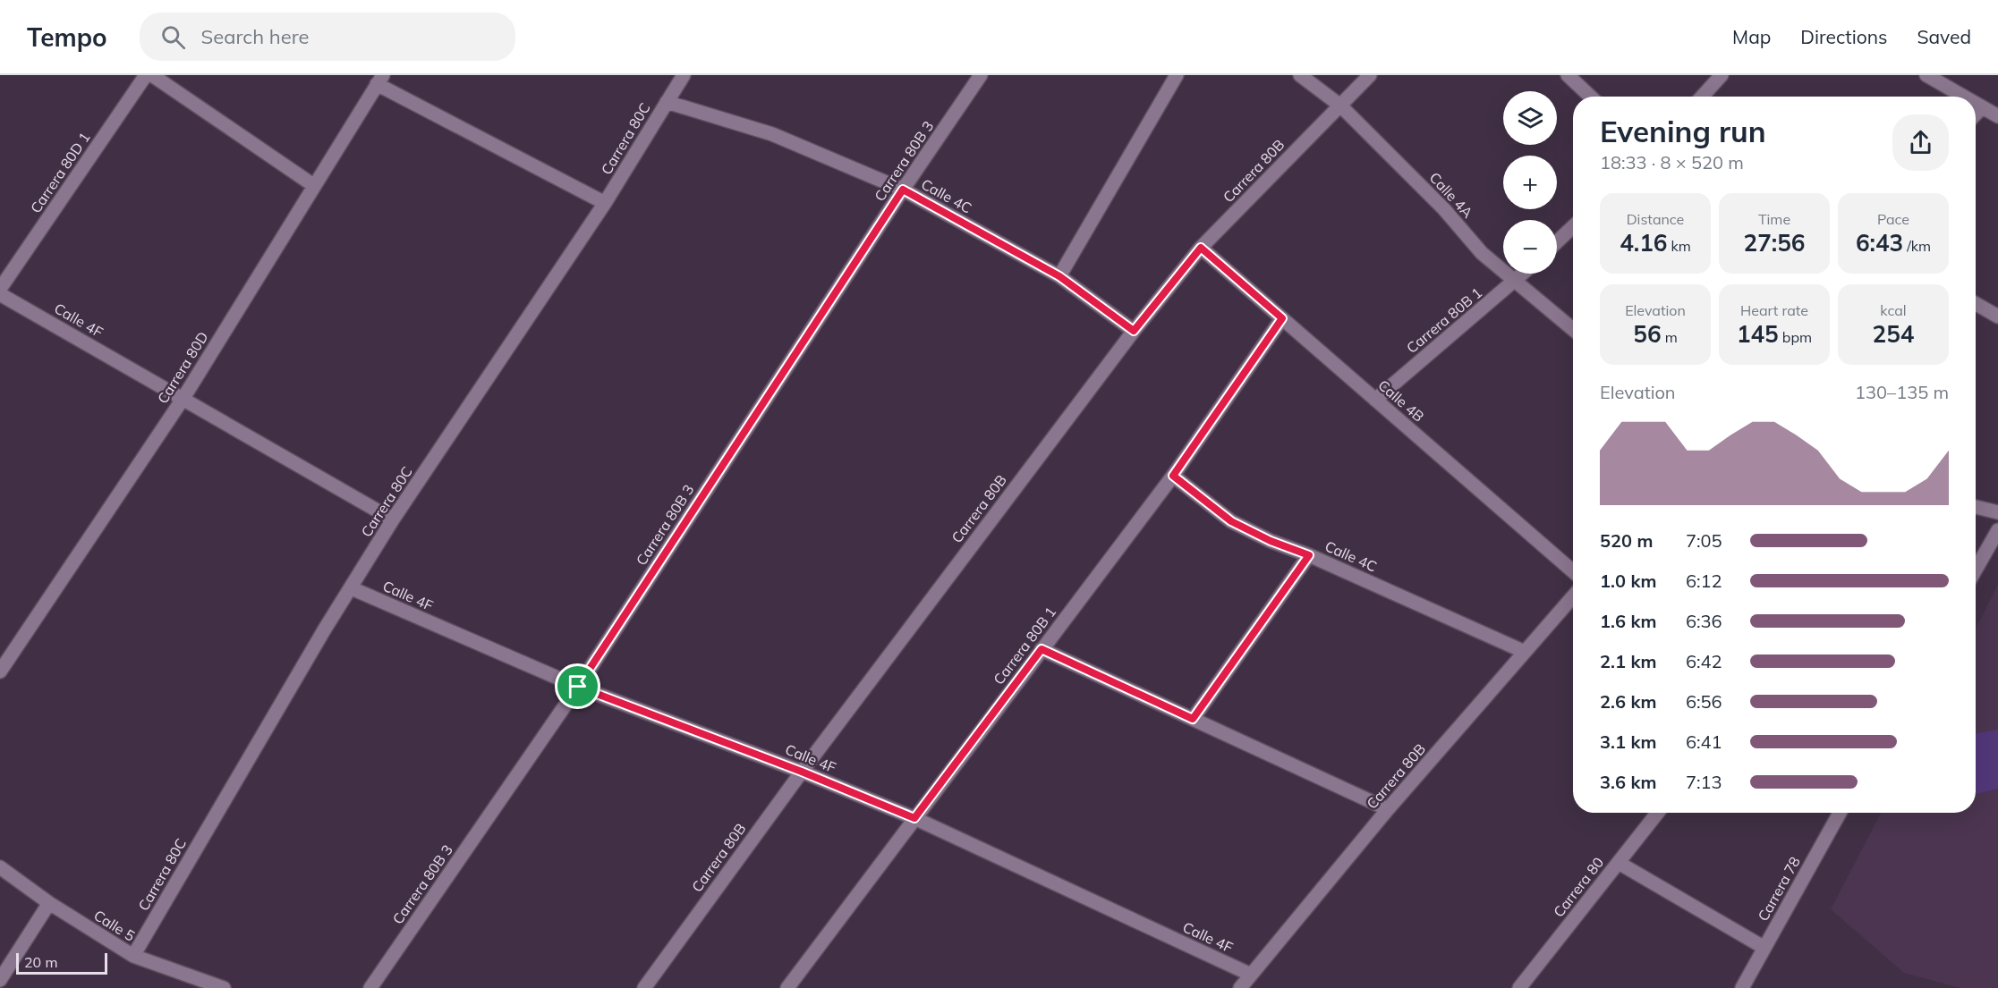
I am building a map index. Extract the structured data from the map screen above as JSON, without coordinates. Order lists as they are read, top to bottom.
{
  "streets": {
    "street": [
      "Carrera 80C",
      "Carrera 80B 3",
      "Carrera 80B",
      "Carrera 80D 1",
      "Calle 4A",
      "Calle 4C",
      "Calle 4F",
      "Carrera 80B 1",
      "Carrera 80D",
      "Calle 4B",
      "Carrera 80",
      "Carrera 78",
      "Calle 5"
    ]
  },
  "crossings": [
    ["Carrera 80C", "Calle 4C"],
    ["Carrera 80C", "Calle 4F"],
    ["Carrera 80C", "Calle 5"],
    ["Carrera 80B 3", "Calle 4C"],
    ["Carrera 80B 3", "Calle 4F"],
    ["Carrera 80B", "Calle 4A"],
    ["Carrera 80B", "Calle 4C"],
    ["Carrera 80B", "Calle 4F"],
    ["Carrera 80B", "Calle 4B"],
    ["Calle 4A", "Carrera 80B 1"],
    ["Calle 4C", "Carrera 80B 1"],
    ["Calle 4F", "Carrera 80B 1"],
    ["Calle 4F", "Carrera 80D"],
    ["Carrera 80B 1", "Calle 4B"]
  ],
  "scale_bar": "20 m",
  "page": {
    "header": "Tempo",
    "search": "Search here",
    "nav": ["Map", "Directions", "Saved"],
    "map_buttons": ["+", "−"],
    "heading": ["Evening run", "18:33 · 8 × 520 m"],
    "stats": [
      ["Distance", "4.16 km"],
      ["Time", "27:56"],
      ["Pace", "6:43 /km"],
      ["Elevation", "56 m"],
      ["Heart rate", "145 bpm"],
      ["kcal", "254"]
    ],
    "chart": ["Elevation", "130–135 m"],
    "list": [
      {
        "name": "520 m",
        "note": "7:05"
      },
      {
        "name": "1.0 km",
        "note": "6:12"
      },
      {
        "name": "1.6 km",
        "note": "6:36"
      },
      {
        "name": "2.1 km",
        "note": "6:42"
      },
      {
        "name": "2.6 km",
        "note": "6:56"
      },
      {
        "name": "3.1 km",
        "note": "6:41"
      },
      {
        "name": "3.6 km",
        "note": "7:13"
      }
    ],
    "scale": "20 m"
  }
}
